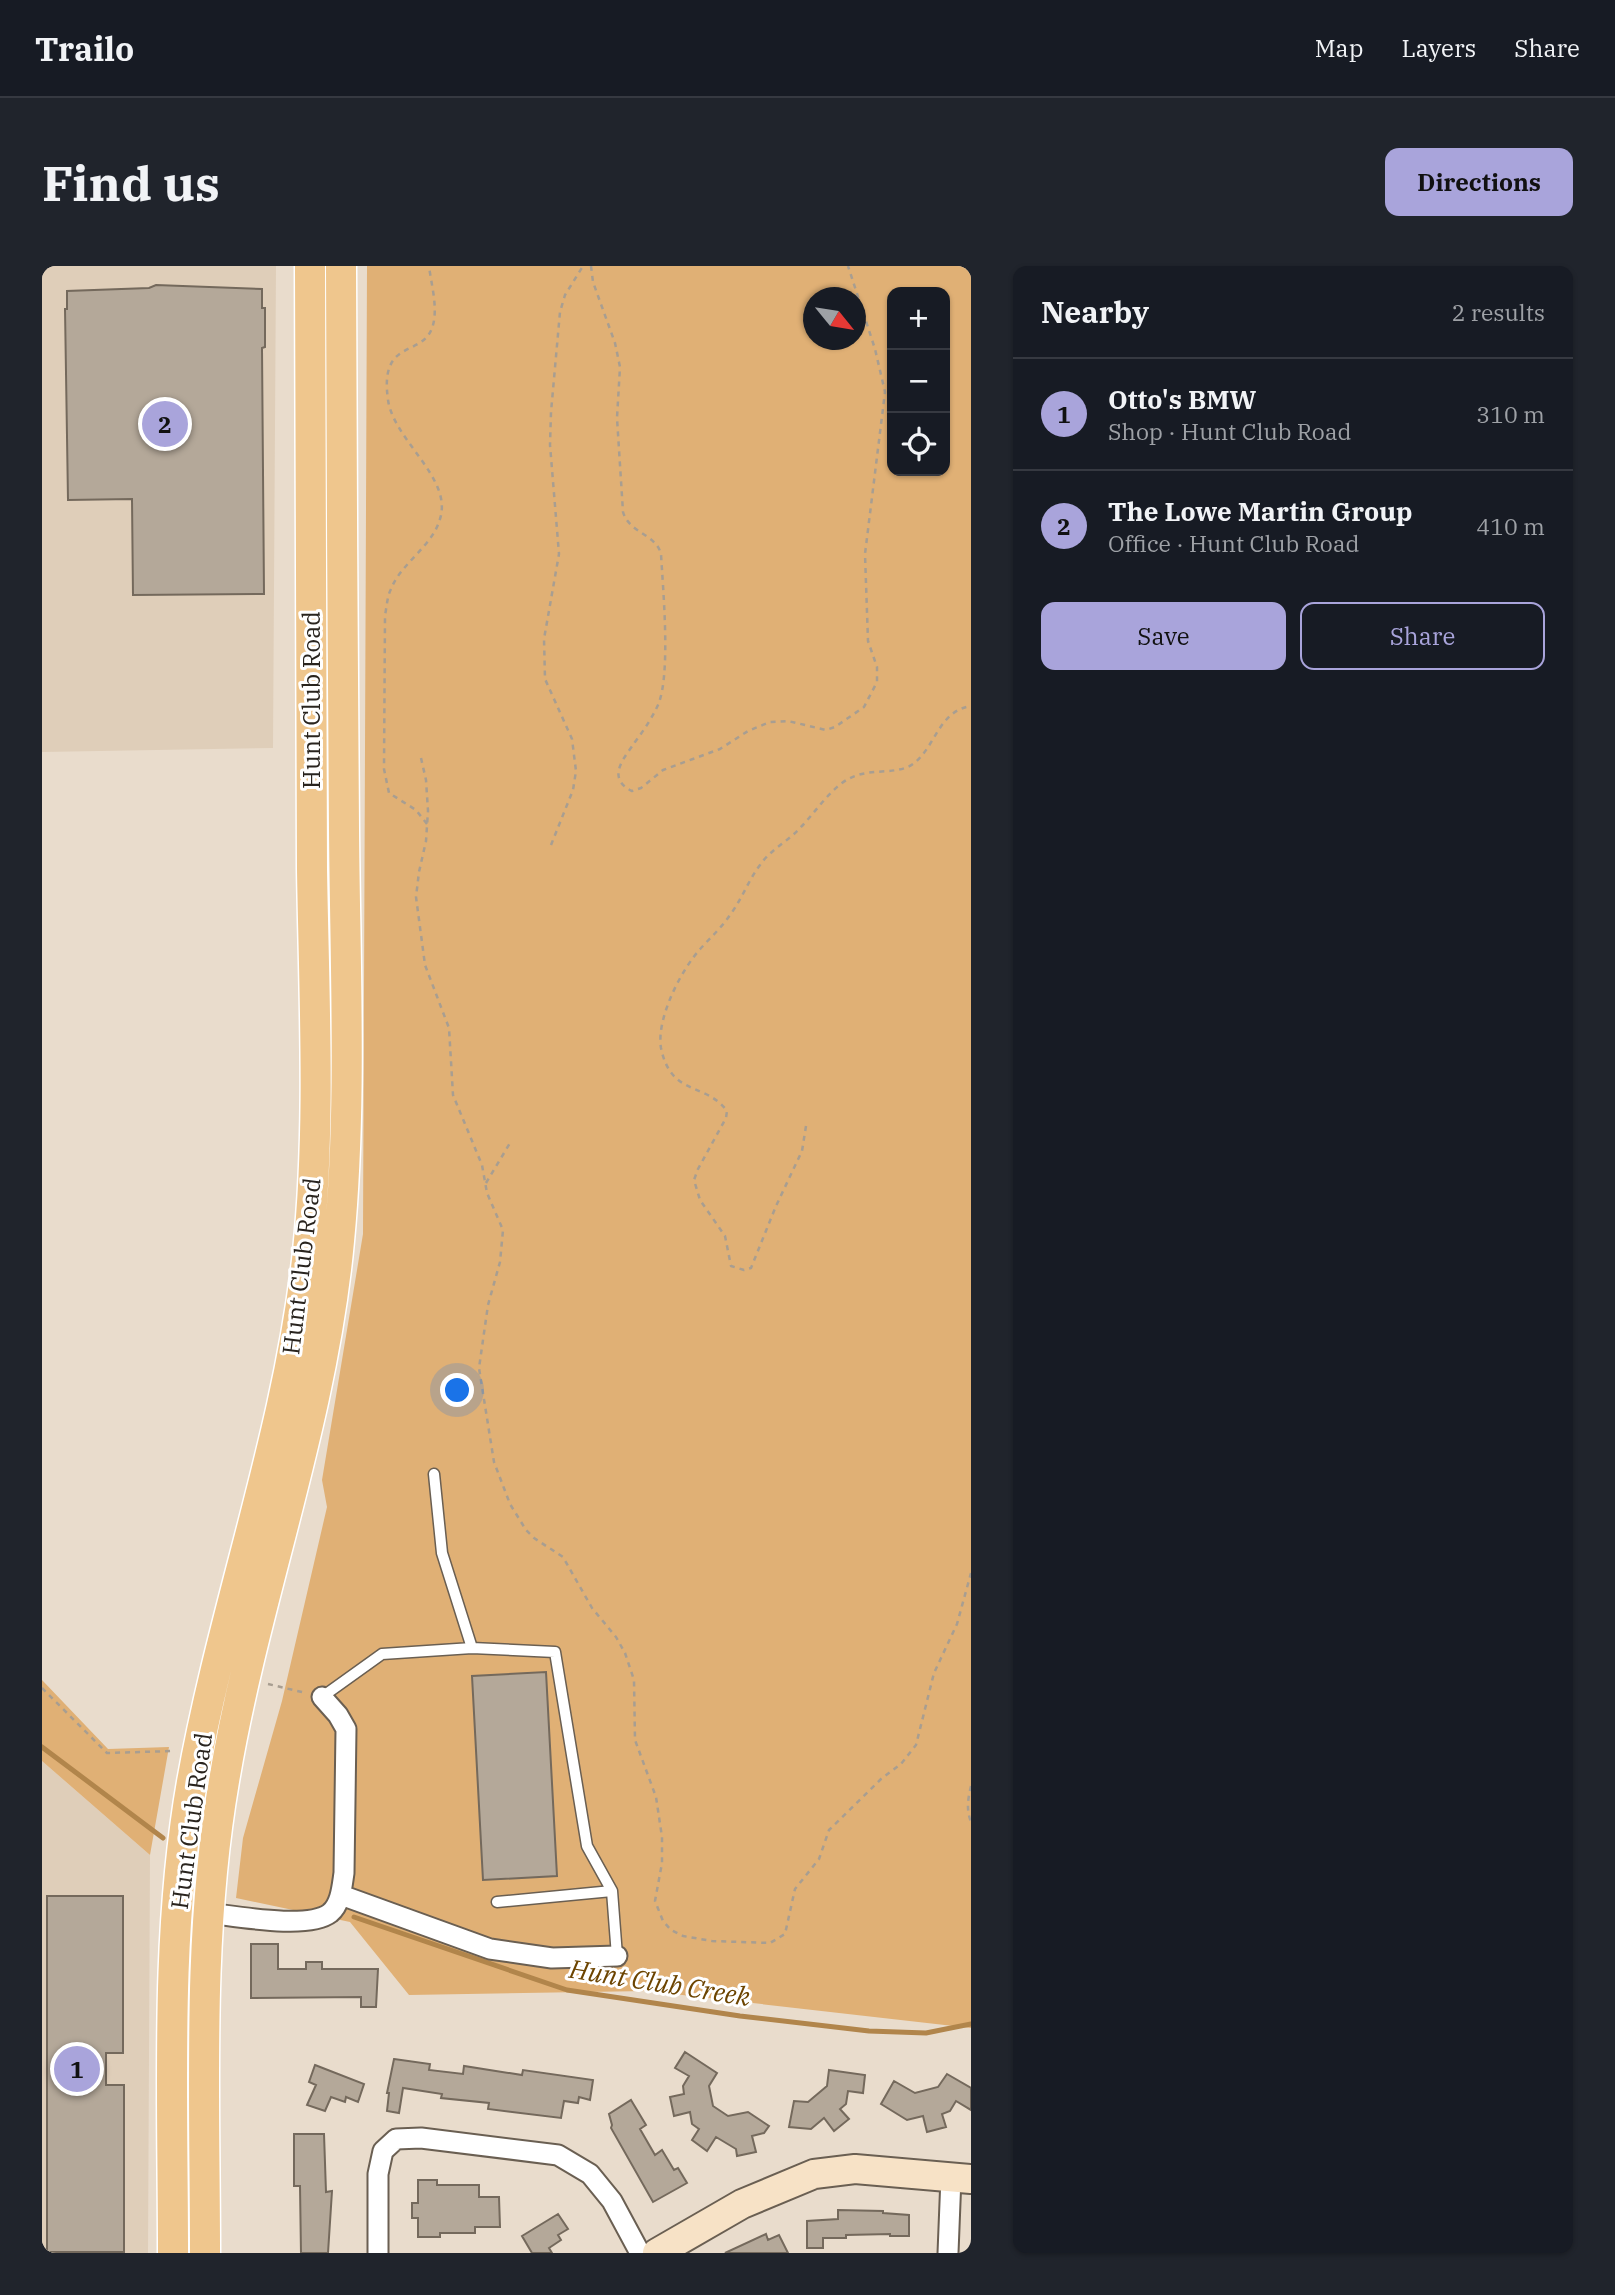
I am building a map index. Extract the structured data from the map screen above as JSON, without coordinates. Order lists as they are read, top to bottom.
{
  "streets": {
    "main road": ["Hunt Club Road"]
  },
  "water": ["Hunt Club Creek"],
  "north": "bottom right",
  "page": {
    "header": "Trailo",
    "nav": ["Map", "Layers", "Share"],
    "buttons": [
      "Directions",
      ["Save", "Share"]
    ],
    "title": "Find us",
    "heading": ["Nearby", "2 results"],
    "map_buttons": ["+", "−"],
    "list": [
      {
        "mark": "1",
        "name": "Otto's BMW",
        "note": "Shop · Hunt Club Road",
        "value": "310 m"
      },
      {
        "mark": "2",
        "name": "The Lowe Martin Group",
        "note": "Office · Hunt Club Road",
        "value": "410 m"
      }
    ],
    "pins": ["2", "1"]
  }
}
